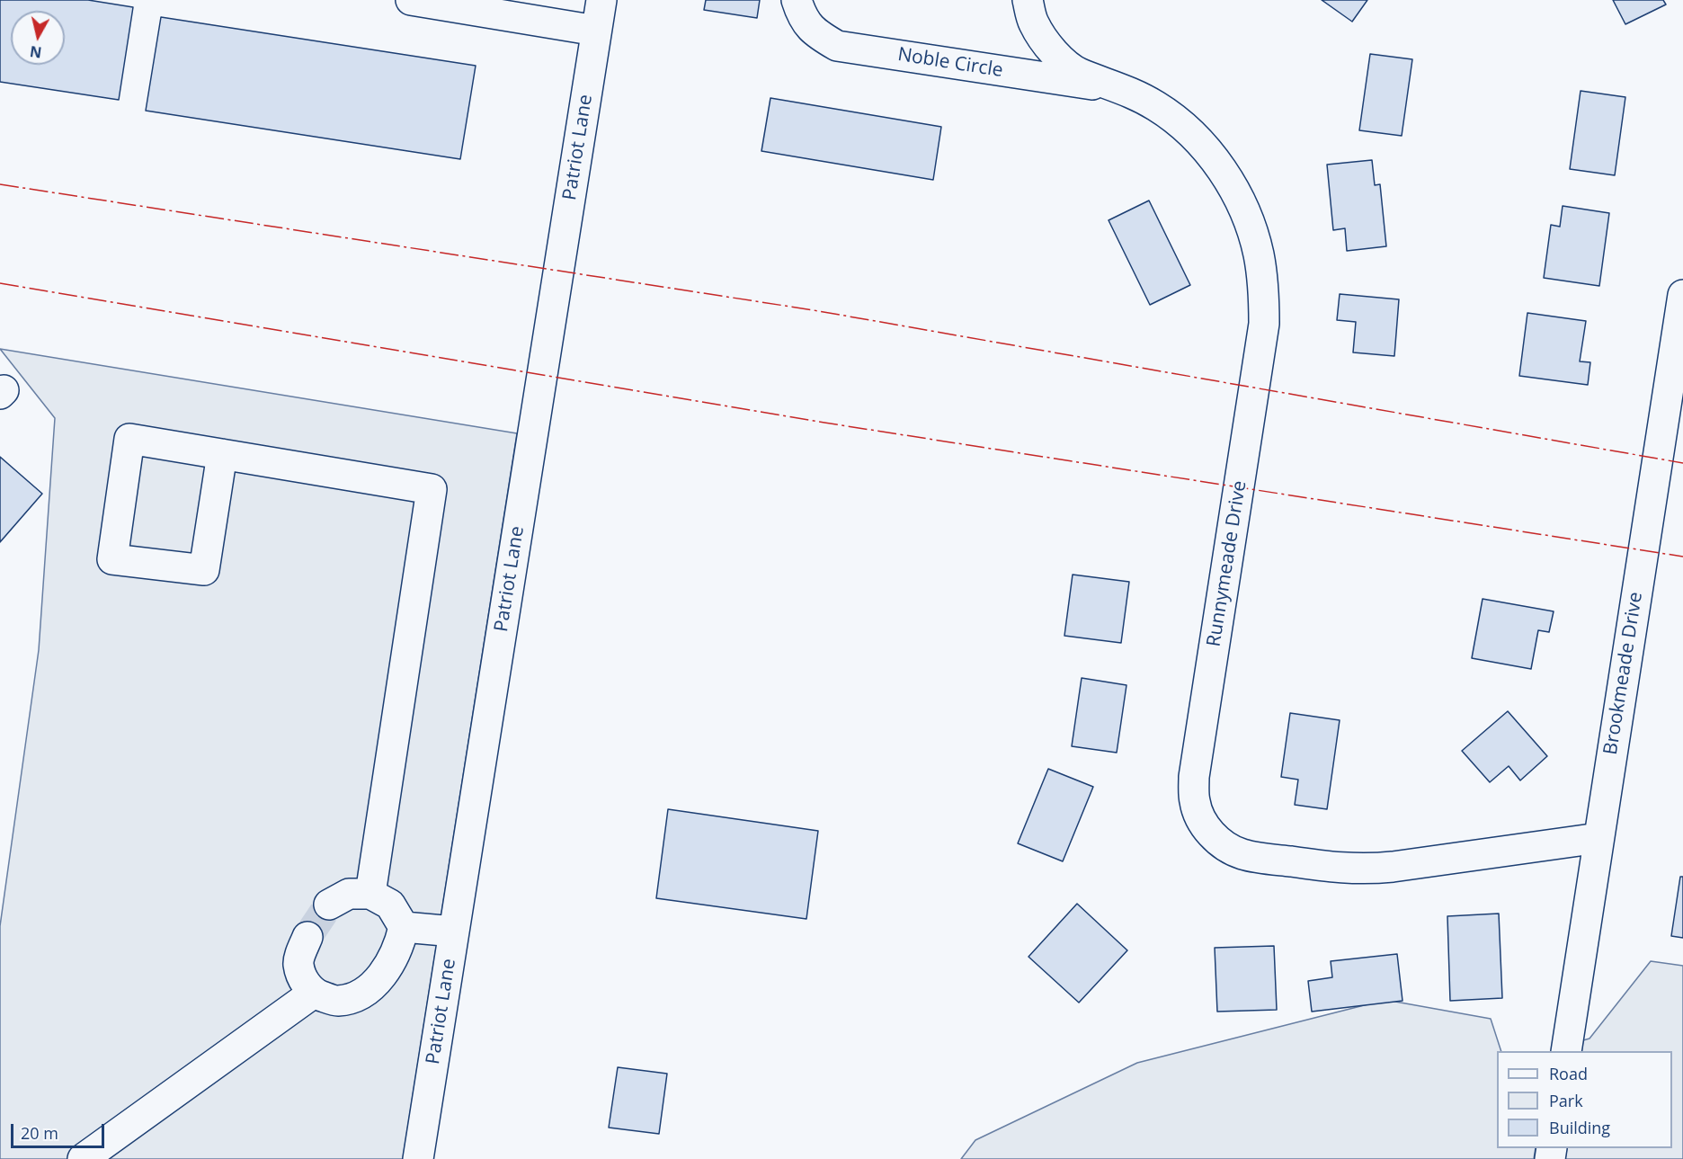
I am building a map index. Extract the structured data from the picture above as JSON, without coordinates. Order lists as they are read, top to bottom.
{
  "streets": {
    "street": [
      "Noble Circle",
      "Patriot Lane",
      "Runnymeade Drive",
      "Brookmeade Drive"
    ]
  },
  "crossings": [
    ["Noble Circle", "Runnymeade Drive"],
    ["Runnymeade Drive", "Brookmeade Drive"]
  ],
  "legend": ["Road", "Park", "Building"],
  "scale_bar": "20 m",
  "north": "bottom"
}
